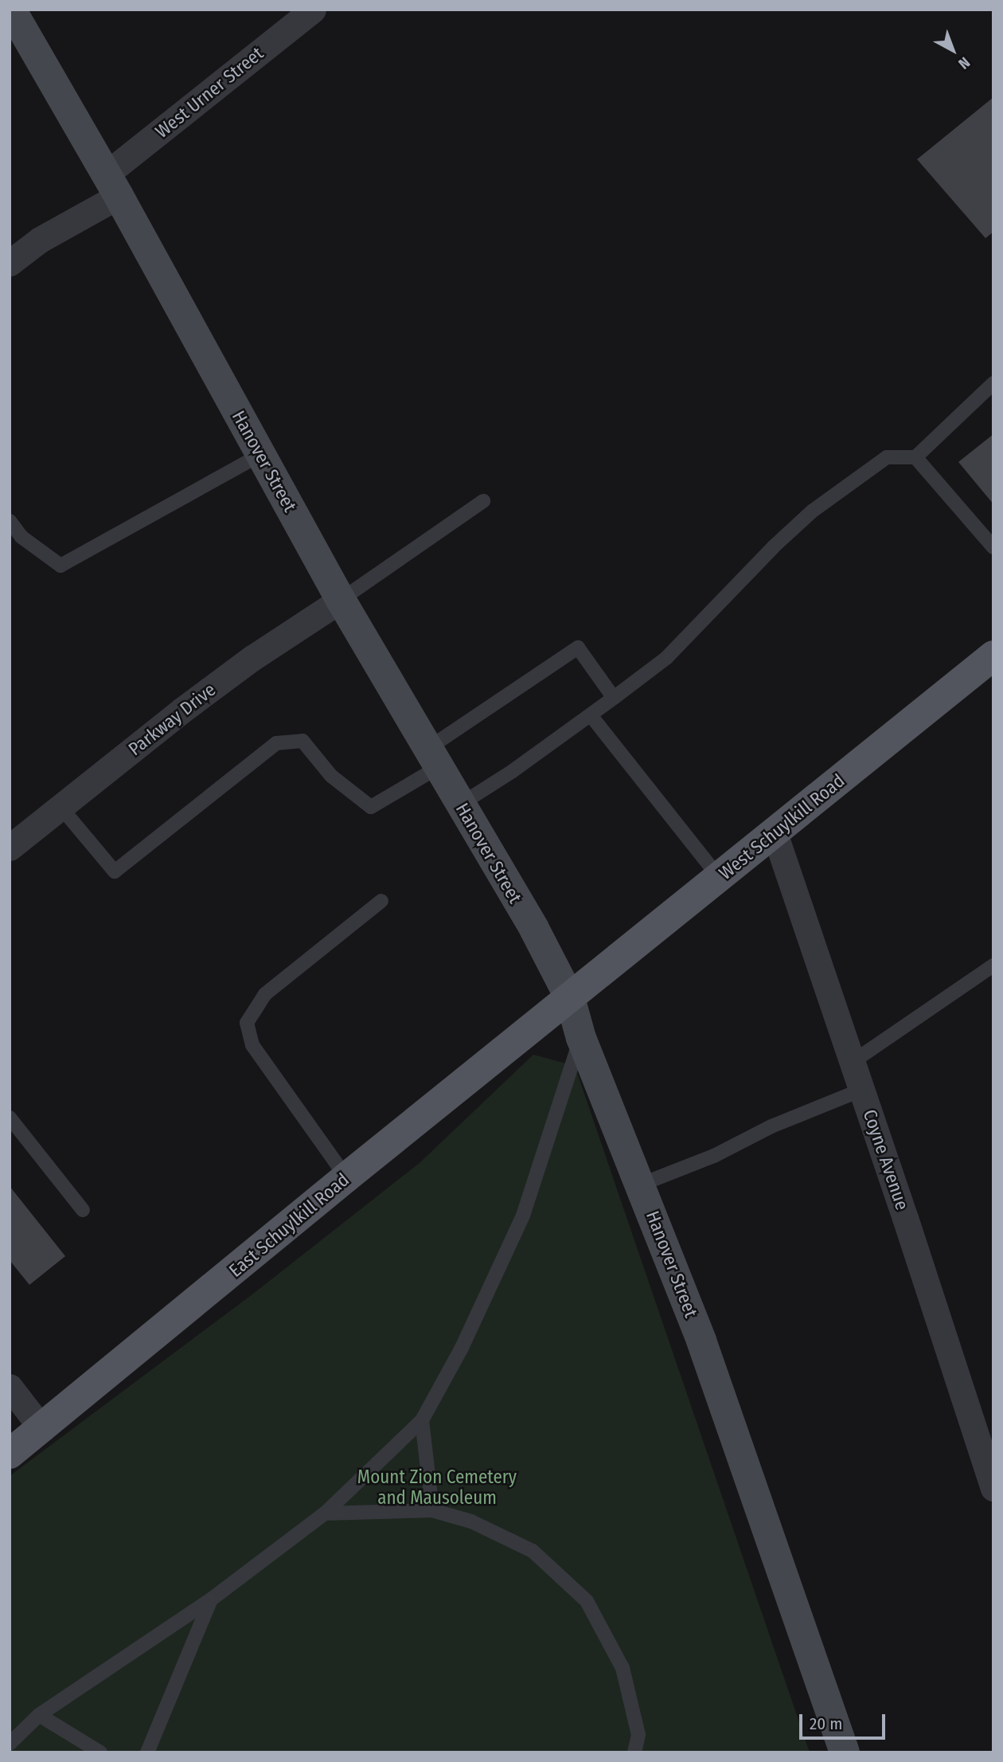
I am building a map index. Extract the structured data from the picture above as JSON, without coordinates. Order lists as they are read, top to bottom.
{
  "streets": {
    "main road": ["Hanover Street", "West Schuylkill Road", "East Schuylkill Road"],
    "street": ["West Urner Street", "Parkway Drive", "Coyne Avenue"]
  },
  "crossings": [
    ["West Urner Street", "Hanover Street"],
    ["Hanover Street", "Parkway Drive"],
    ["Hanover Street", "West Schuylkill Road"],
    ["Hanover Street", "East Schuylkill Road"],
    ["West Schuylkill Road", "Coyne Avenue"],
    ["West Schuylkill Road", "East Schuylkill Road"]
  ],
  "parks": ["Mount Zion Cemetery and Mausoleum"],
  "scale_bar": "20 m",
  "north": "bottom right"
}
